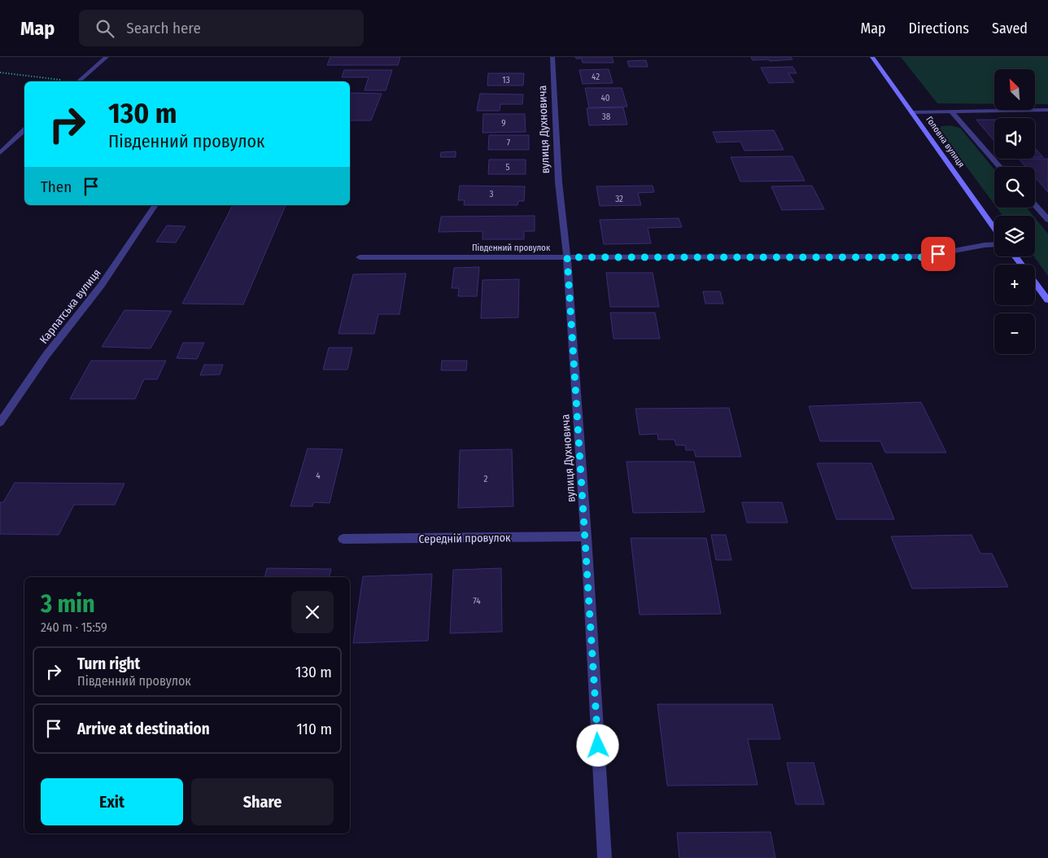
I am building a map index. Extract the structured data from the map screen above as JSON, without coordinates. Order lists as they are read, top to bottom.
{
  "streets": {
    "main road": ["Головна вулиця"],
    "street": [
      "вулиця Духновича",
      "Південний провулок",
      "Карпатська вулиця",
      "Середній провулок"
    ]
  },
  "crossings": [
    ["вулиця Духновича", "Південний провулок"],
    ["вулиця Духновича", "Середній провулок"]
  ],
  "house_numbers": [
    "42",
    "13",
    "40",
    "38",
    "9",
    "7",
    "5",
    "3",
    "32",
    "4",
    "2",
    "74"
  ],
  "north": "top left",
  "page": {
    "header": "Map",
    "search": "Search here",
    "nav": ["Map", "Directions", "Saved"],
    "map_buttons": ["+", "−"],
    "turn": ["130 m", "Південний провулок"],
    "then": "Then",
    "heading": ["3 min", "240 m · 15:59"],
    "list": [
      {
        "name": "Turn right",
        "note": "Південний провулок",
        "value": "130 m"
      },
      {
        "name": "Arrive at destination",
        "value": "110 m"
      }
    ],
    "buttons": ["Exit", "Share"]
  }
}
